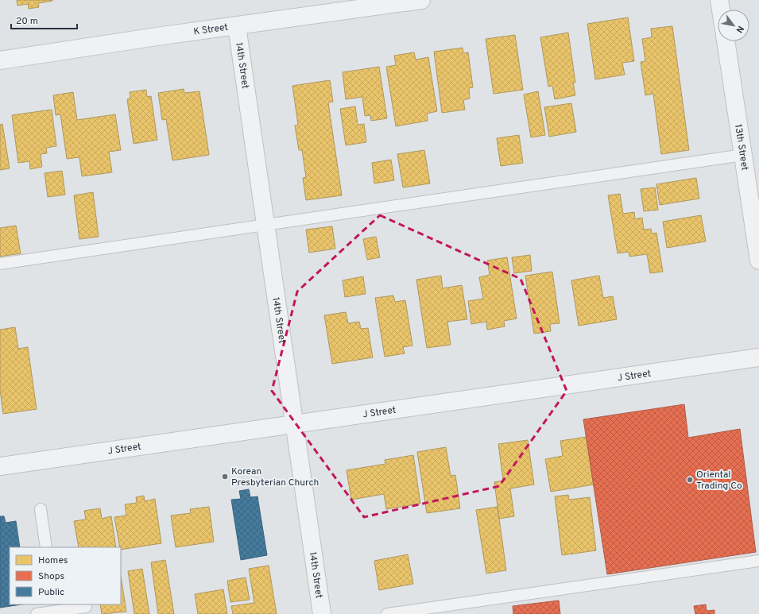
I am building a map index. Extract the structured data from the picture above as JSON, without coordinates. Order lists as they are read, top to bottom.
{
  "streets": {
    "street": [
      "K Street",
      "14th Street",
      "13th Street",
      "J Street"
    ]
  },
  "crossings": [
    ["K Street", "14th Street"],
    ["14th Street", "J Street"]
  ],
  "places": ["Korean Presbyterian Church", "Oriental Trading Co"],
  "legend": ["Homes", "Shops", "Public"],
  "scale_bar": "20 m",
  "north": "bottom right"
}
